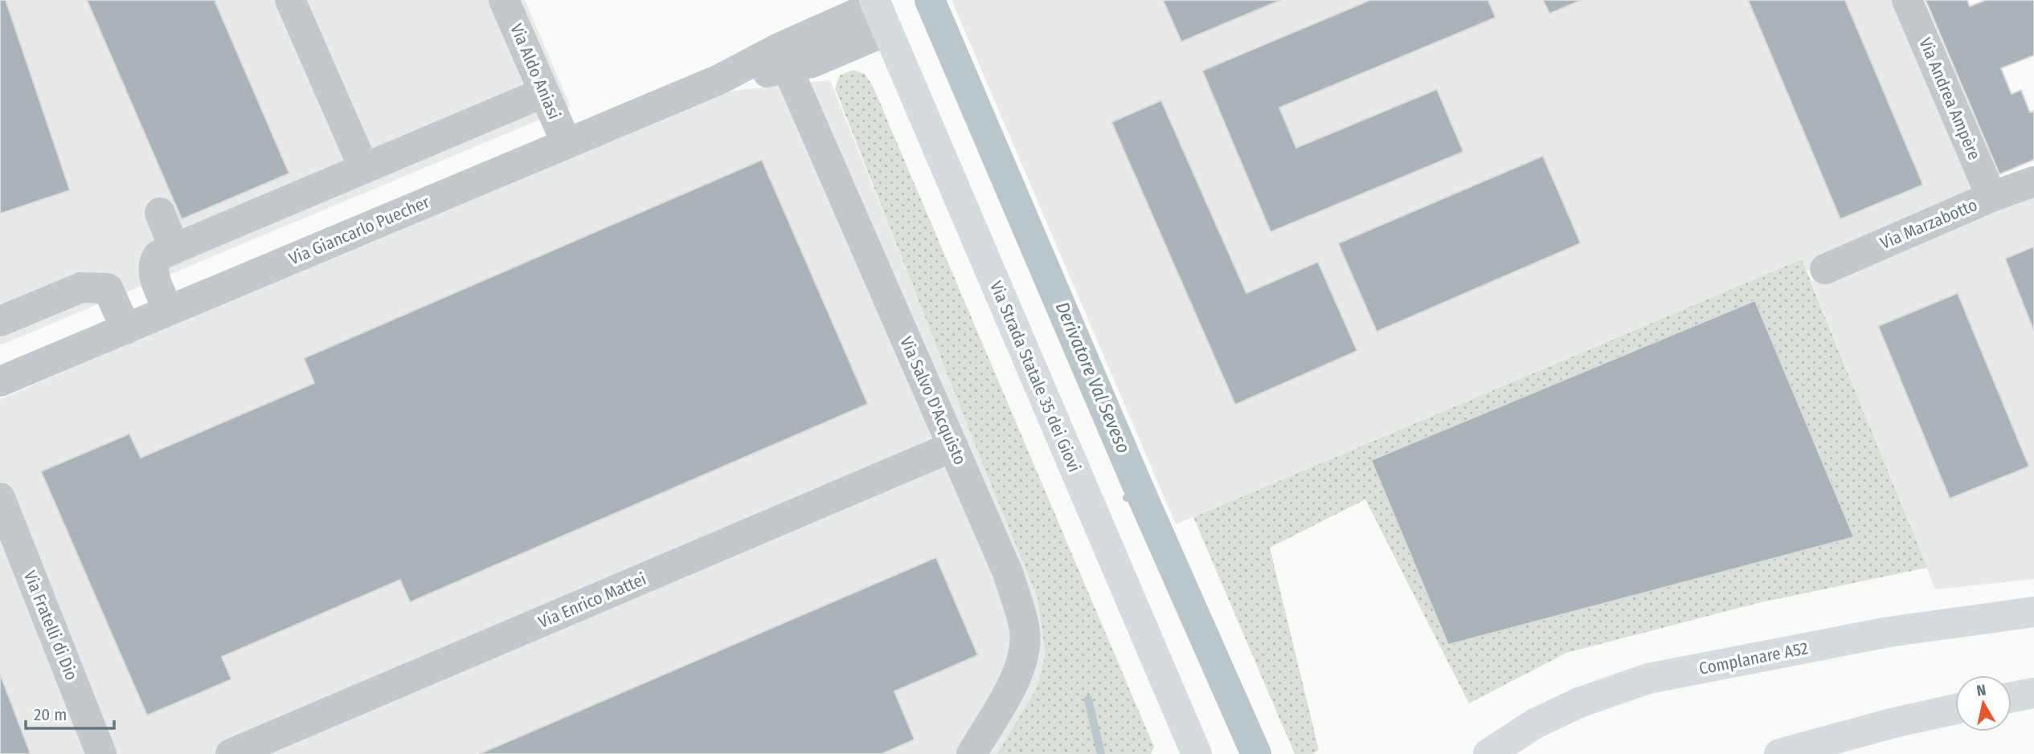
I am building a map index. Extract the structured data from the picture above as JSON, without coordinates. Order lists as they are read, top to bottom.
{
  "streets": {
    "main road": ["Via Strada Statale 35 dei Giovi", "Complanare A52"],
    "street": [
      "Via Aldo Aniasi",
      "Via Andrea Ampère",
      "Via Marzabotto",
      "Via Giancarlo Puecher",
      "Via Salvo D'Acquisto",
      "Via Enrico Mattei",
      "Via Fratelli di Dio"
    ]
  },
  "crossings": [
    ["Via Aldo Aniasi", "Via Giancarlo Puecher"],
    ["Via Andrea Ampère", "Via Marzabotto"],
    ["Via Giancarlo Puecher", "Via Strada Statale 35 dei Giovi"],
    ["Via Giancarlo Puecher", "Via Salvo D'Acquisto"],
    ["Via Salvo D'Acquisto", "Via Enrico Mattei"]
  ],
  "water": ["Derivatore Val Seveso"],
  "scale_bar": "20 m",
  "north": "top"
}
